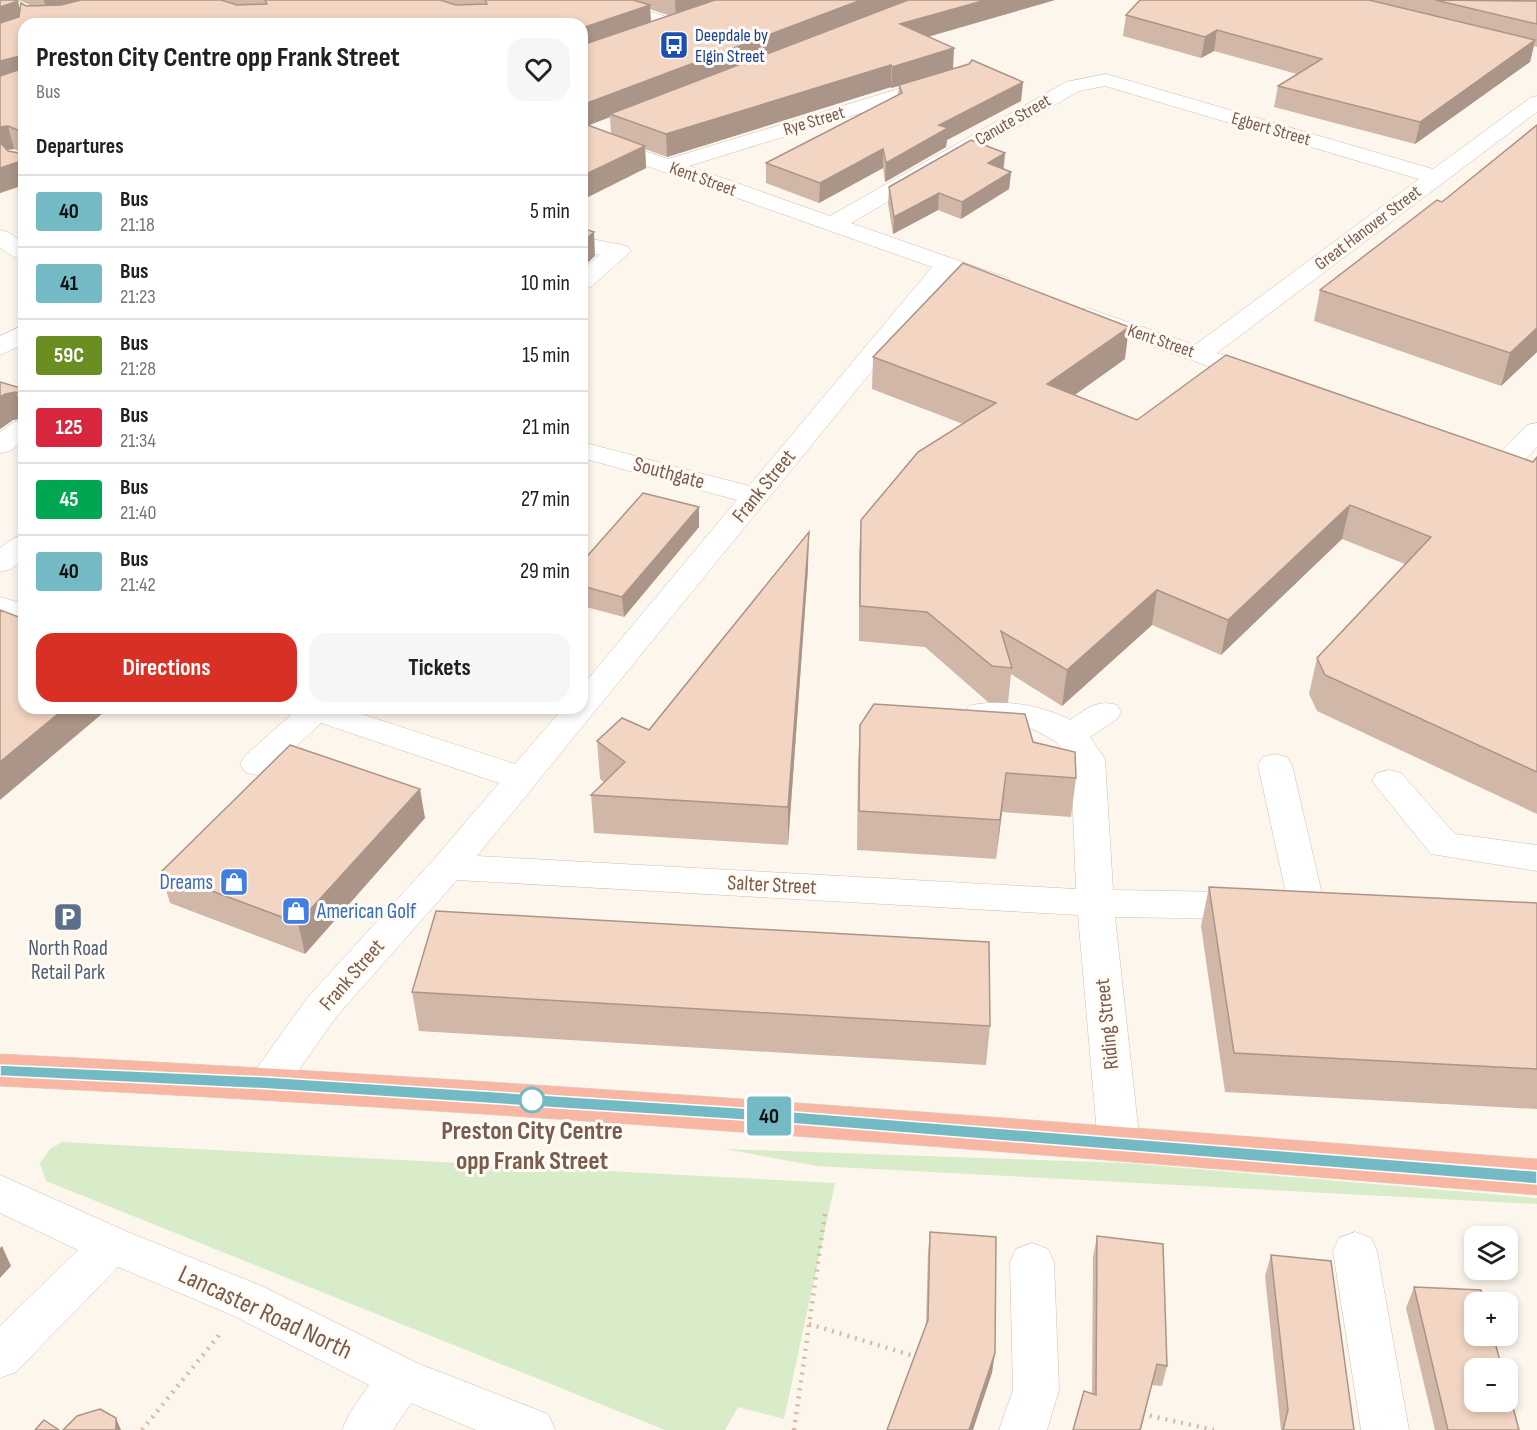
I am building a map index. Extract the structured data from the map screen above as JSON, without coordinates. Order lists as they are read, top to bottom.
{
  "streets": {
    "street": [
      "Canute Street",
      "Rye Street",
      "Egbert Street",
      "Kent Street",
      "Great Hanover Street",
      "Southgate",
      "Frank Street",
      "Salter Street",
      "Riding Street",
      "Lancaster Road North"
    ]
  },
  "crossings": [
    ["Canute Street", "Egbert Street"],
    ["Canute Street", "Kent Street"],
    ["Rye Street", "Kent Street"],
    ["Egbert Street", "Great Hanover Street"],
    ["Kent Street", "Great Hanover Street"],
    ["Kent Street", "Frank Street"],
    ["Southgate", "Frank Street"],
    ["Frank Street", "Salter Street"],
    ["Salter Street", "Riding Street"]
  ],
  "places": {
    "bus stop": ["Deepdale by Elgin Street"],
    "shop": ["Dreams", "American Golf"],
    "parking": ["North Road Retail Park"],
    "other": ["Preston City Centre opp Frank Street"]
  },
  "lines": ["bus line 40"],
  "page": {
    "on_map": "40",
    "heading": [
      ["Preston City Centre opp Frank Street", "Bus"],
      "Departures"
    ],
    "list": [
      {
        "mark": "40",
        "name": "Bus",
        "note": "21:18",
        "value": "5 min"
      },
      {
        "mark": "41",
        "name": "Bus",
        "note": "21:23",
        "value": "10 min"
      },
      {
        "mark": "59C",
        "name": "Bus",
        "note": "21:28",
        "value": "15 min"
      },
      {
        "mark": "125",
        "name": "Bus",
        "note": "21:34",
        "value": "21 min"
      },
      {
        "mark": "45",
        "name": "Bus",
        "note": "21:40",
        "value": "27 min"
      },
      {
        "mark": "40",
        "name": "Bus",
        "note": "21:42",
        "value": "29 min"
      }
    ],
    "buttons": ["Directions", "Tickets"],
    "map_buttons": ["+", "−"]
  }
}
